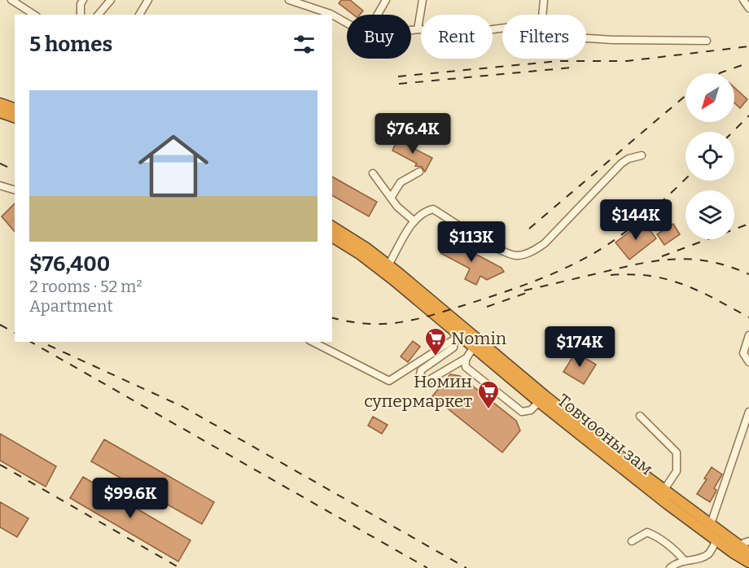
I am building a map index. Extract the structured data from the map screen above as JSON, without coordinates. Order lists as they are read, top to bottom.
{
  "streets": {
    "highway": ["Товчооны зам"]
  },
  "places": {
    "supermarket": ["Nomin", "Номин супермаркет"]
  },
  "north": "bottom left",
  "page": {
    "chip": ["Buy", "Rent", "Filters"],
    "heading": "5 homes",
    "list": [
      {
        "name": "$76,400",
        "note": "2 rooms · 52 m² · Apartment"
      }
    ],
    "price": [
      "$76.4K",
      "$144K",
      "$113K",
      "$174K",
      "$99.6K"
    ]
  }
}
